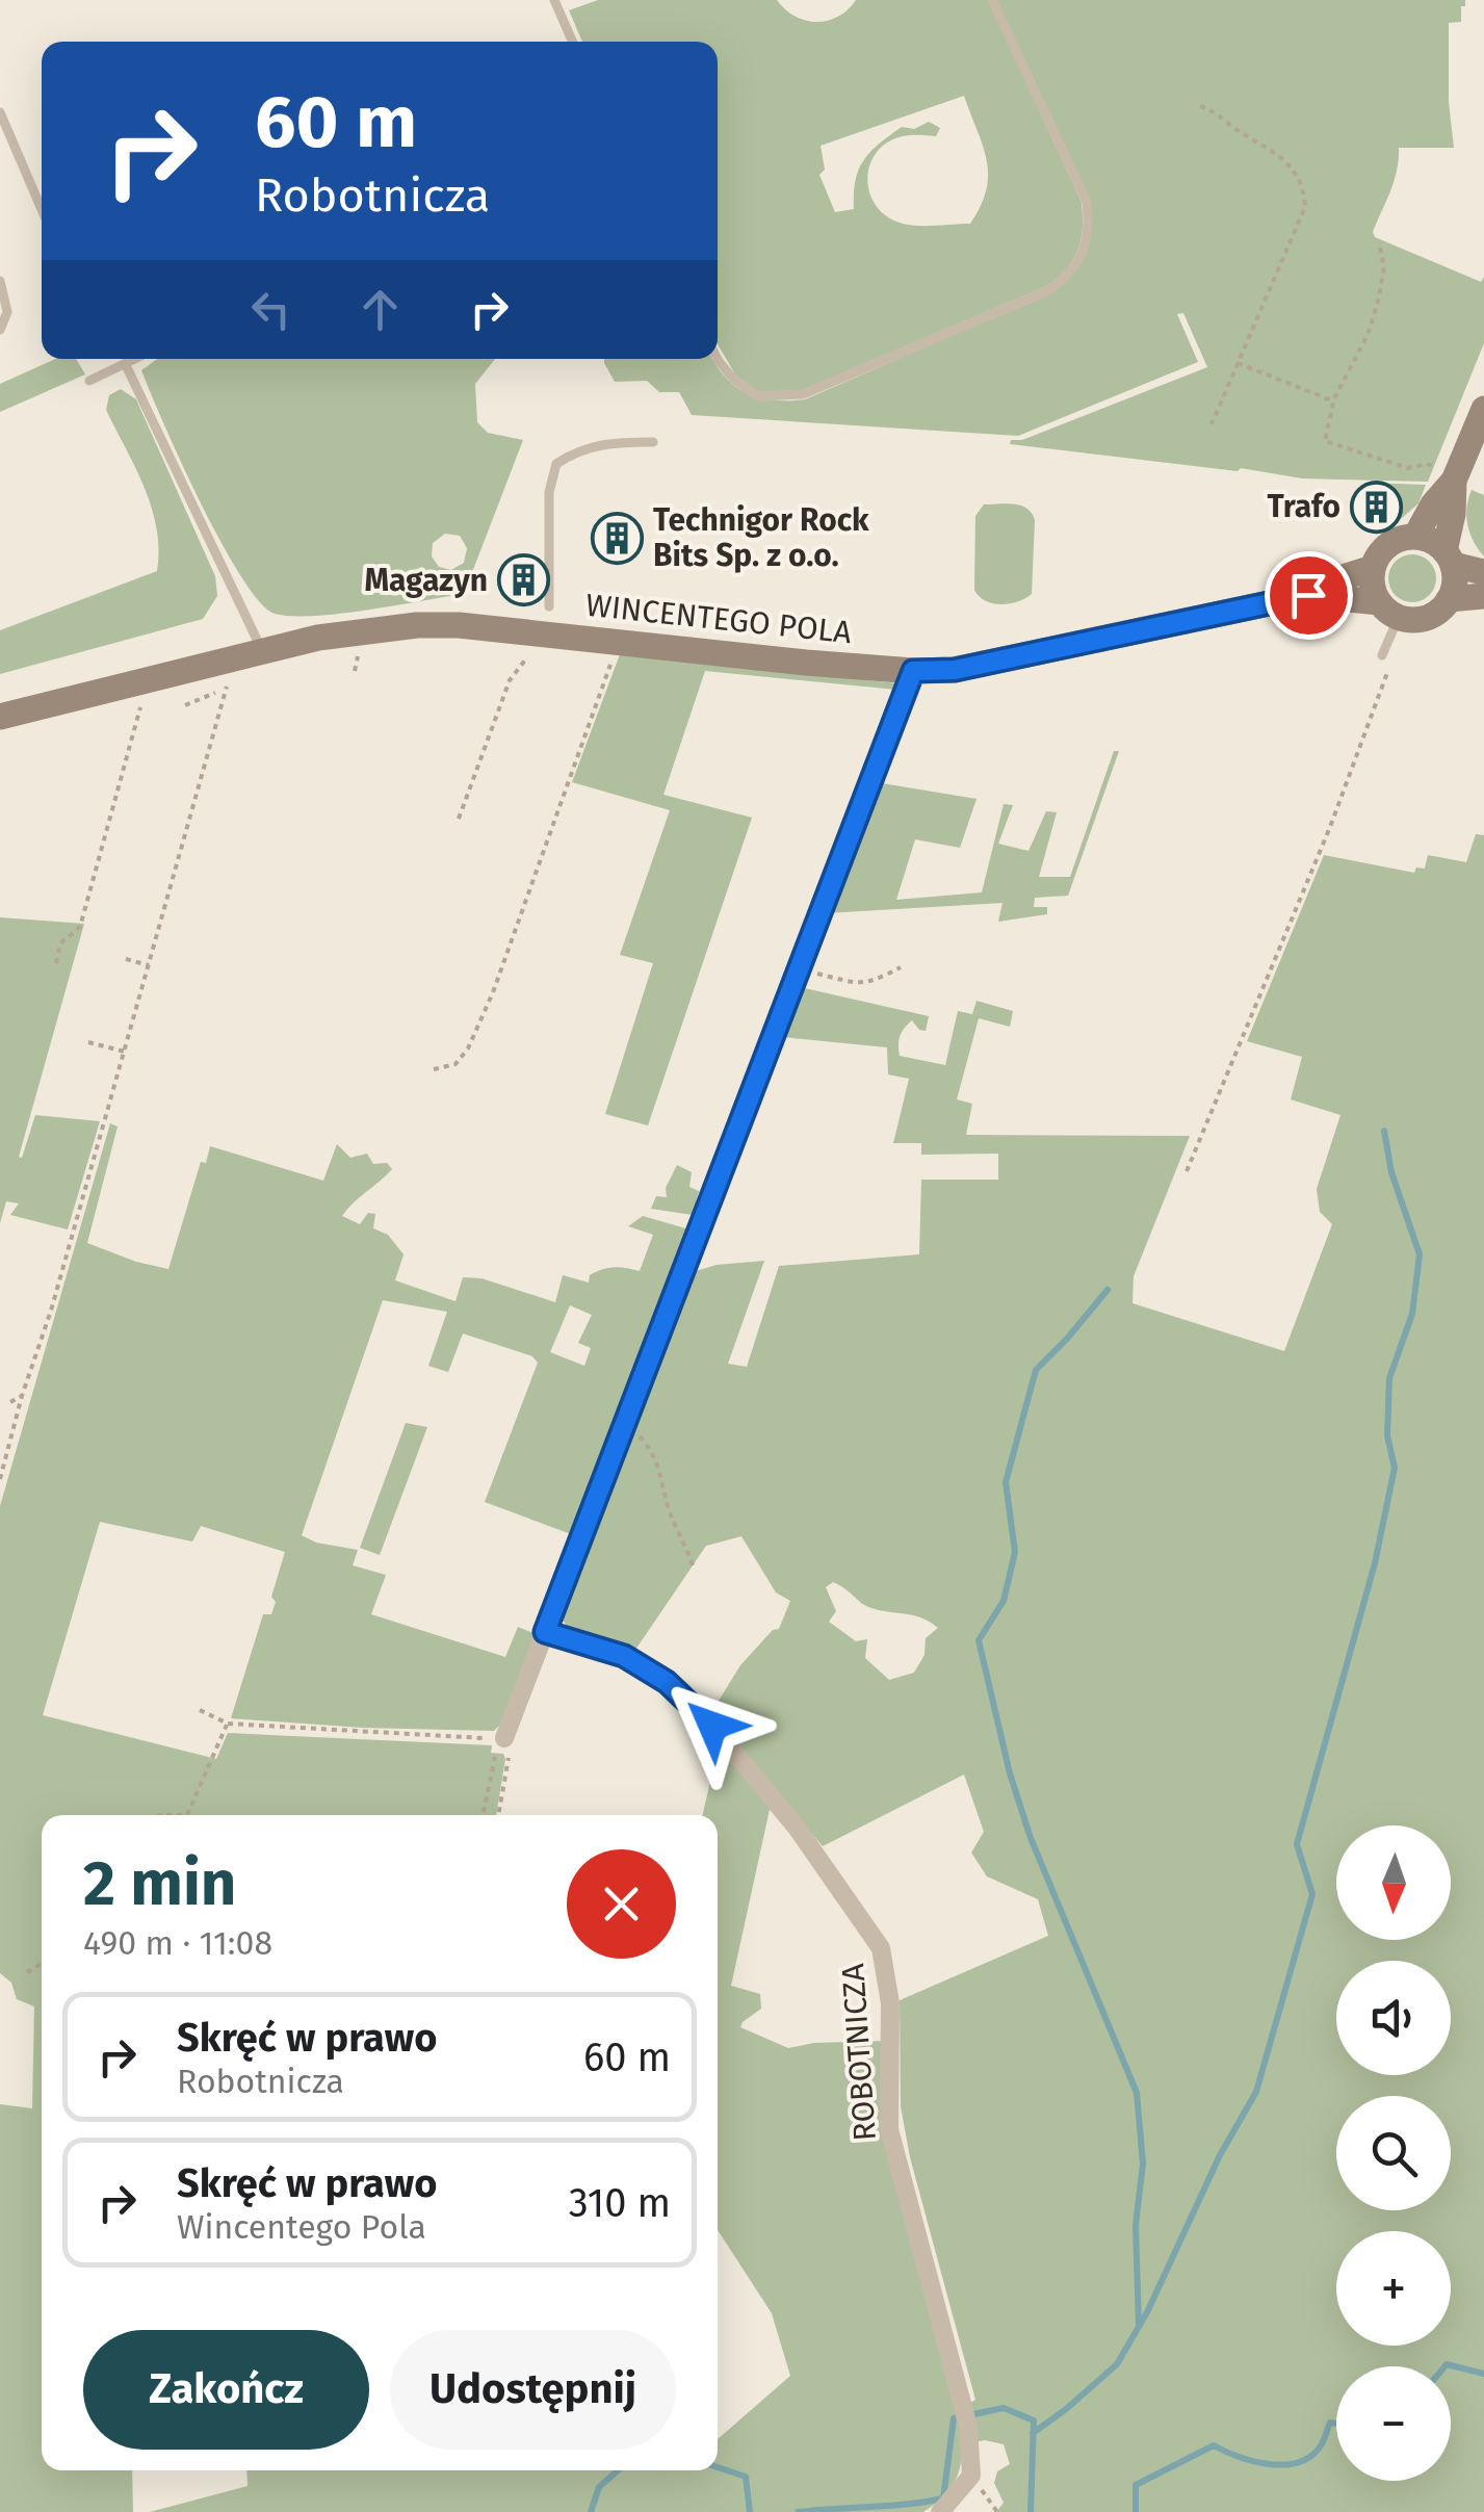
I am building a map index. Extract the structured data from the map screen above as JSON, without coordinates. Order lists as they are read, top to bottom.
{
  "streets": {
    "street": ["WINCENTEGO POLA", "ROBOTNICZA"]
  },
  "places": {
    "building": ["Trafo", "Technigor Rock Bits Sp. z o.o.", "Magazyn"]
  },
  "north": "bottom",
  "page": {
    "turn": ["60 m", "Robotnicza"],
    "heading": ["2 min", "490 m · 11:08"],
    "map_buttons": ["+", "−"],
    "list": [
      {
        "name": "Skręć w prawo",
        "note": "Robotnicza",
        "value": "60 m"
      },
      {
        "name": "Skręć w prawo",
        "note": "Wincentego Pola",
        "value": "310 m"
      }
    ],
    "buttons": ["Zakończ", "Udostępnij"]
  }
}
